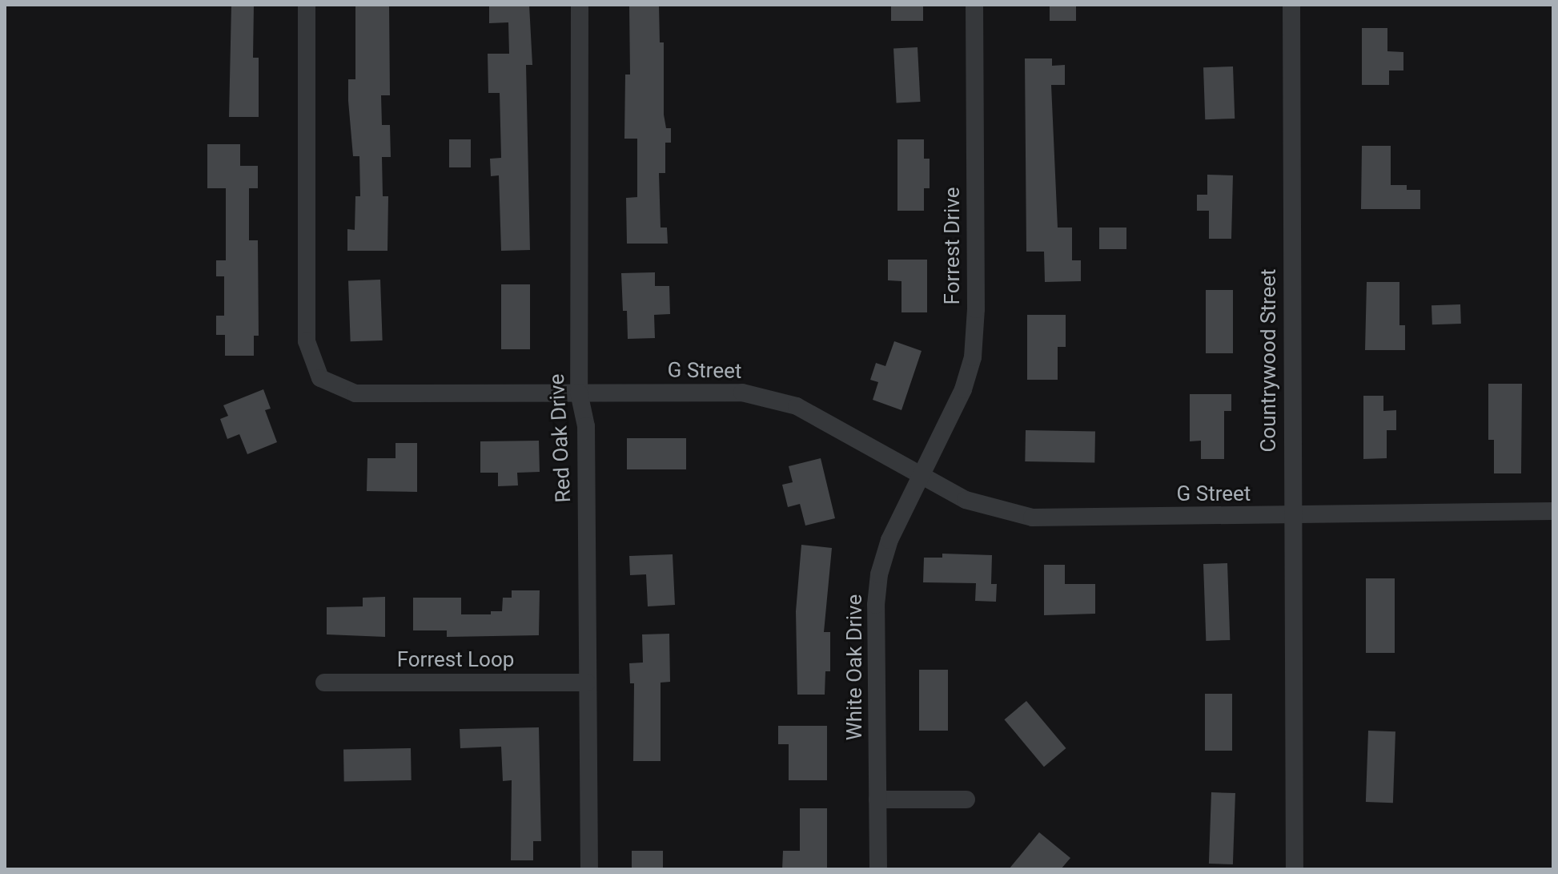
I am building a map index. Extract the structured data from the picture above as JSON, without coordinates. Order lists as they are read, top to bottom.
{
  "streets": {
    "street": [
      "Forrest Drive",
      "Countrywood Street",
      "G Street",
      "Red Oak Drive",
      "Forrest Loop",
      "White Oak Drive"
    ]
  },
  "crossings": [
    ["Forrest Drive", "G Street"],
    ["Forrest Drive", "White Oak Drive"],
    ["Countrywood Street", "G Street"],
    ["G Street", "Red Oak Drive"],
    ["G Street", "White Oak Drive"],
    ["Red Oak Drive", "Forrest Loop"]
  ]
}
